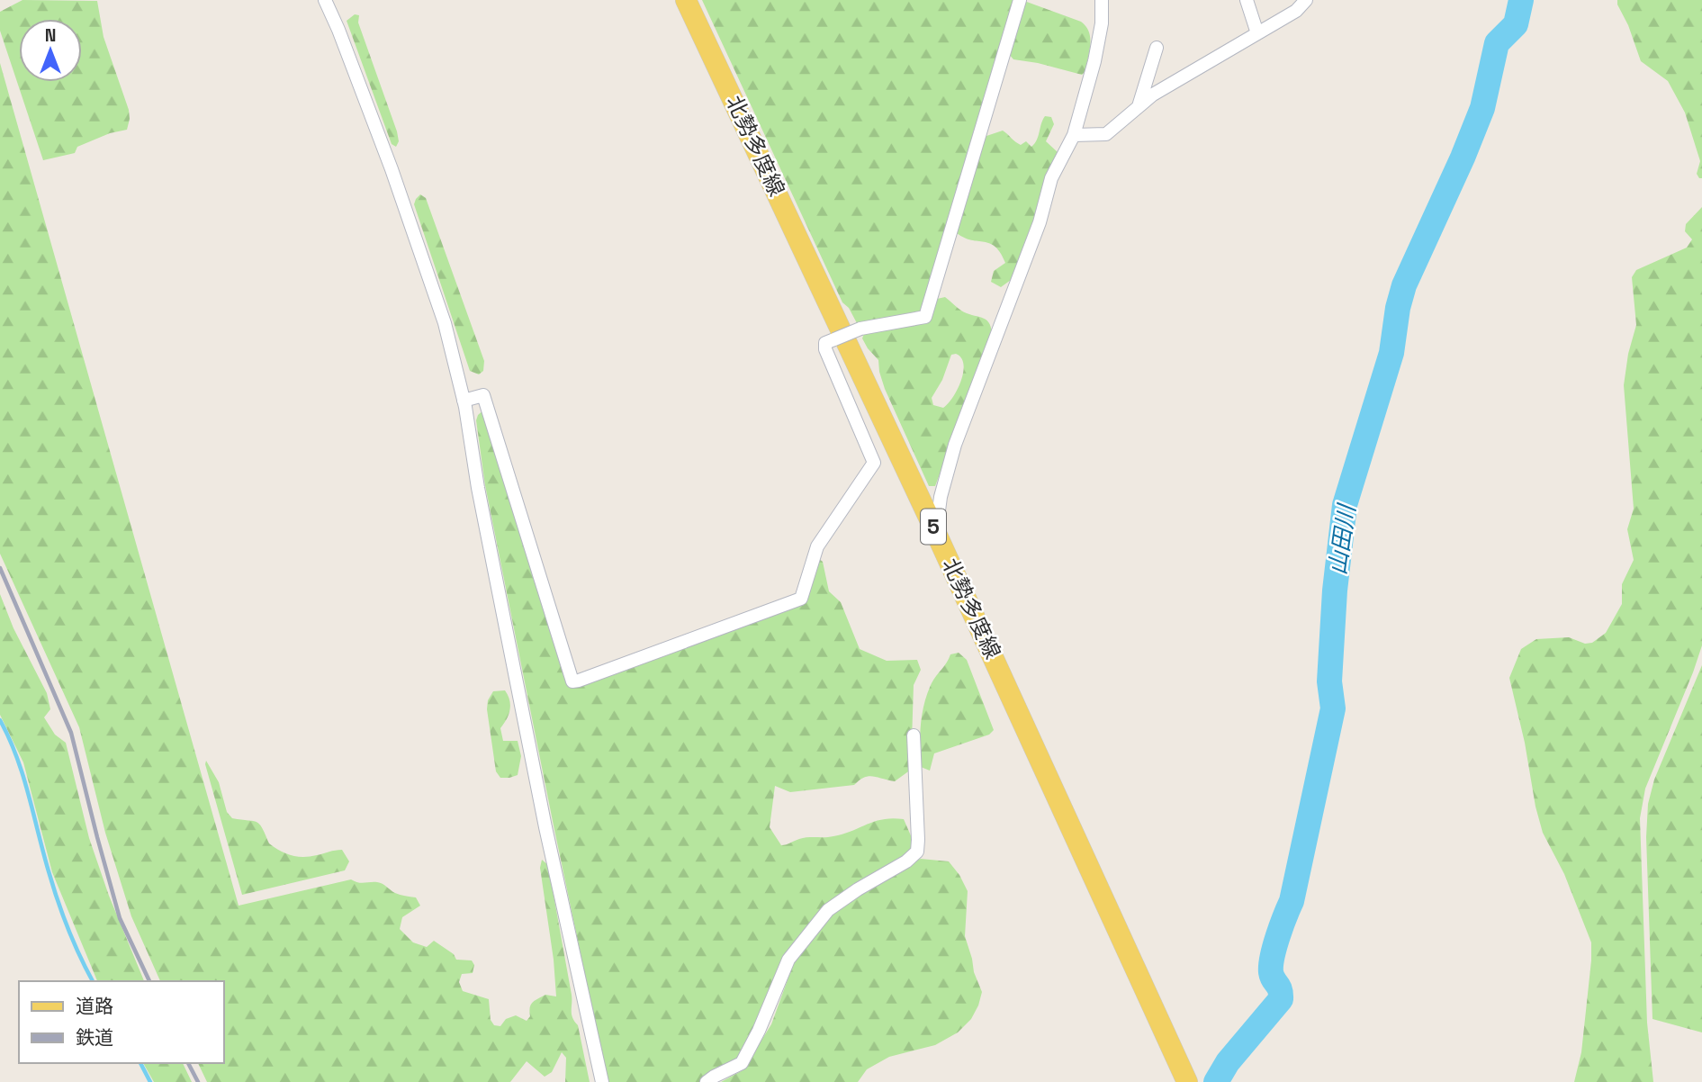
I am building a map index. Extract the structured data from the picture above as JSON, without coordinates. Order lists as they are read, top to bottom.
{
  "streets": {
    "main road": ["北勢多度線", "5"]
  },
  "water": ["山田川"],
  "legend": ["道路", "鉄道"],
  "north": "top"
}
